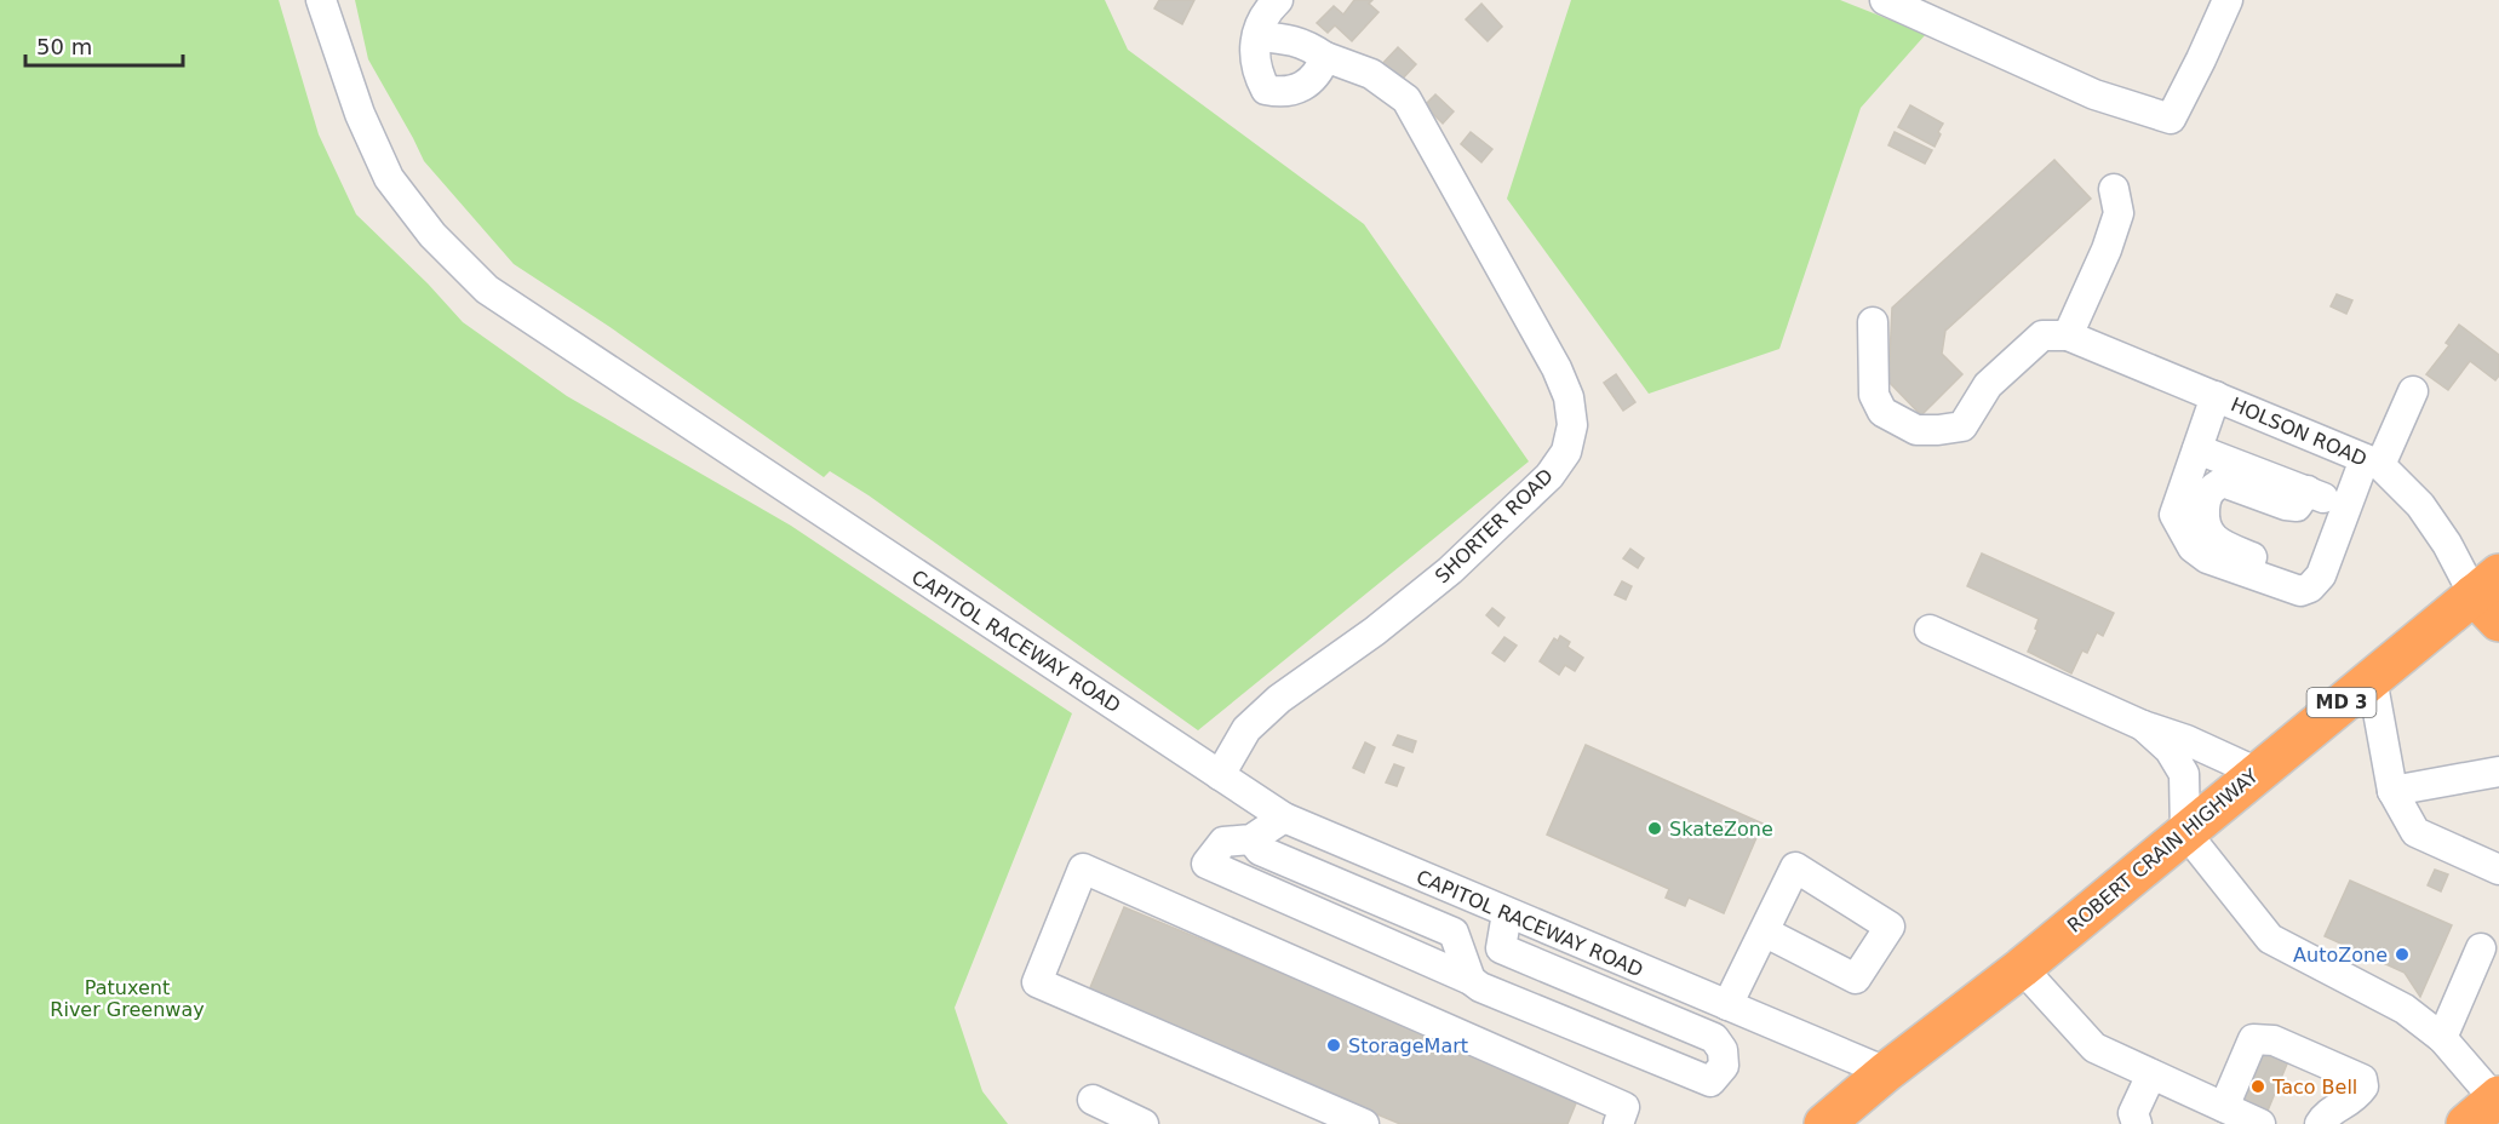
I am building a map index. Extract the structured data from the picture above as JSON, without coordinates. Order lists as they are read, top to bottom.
{
  "streets": {
    "highway": ["MD 3", "ROBERT CRAIN HIGHWAY"],
    "street": ["HOLSON ROAD", "SHORTER ROAD", "CAPITOL RACEWAY ROAD"]
  },
  "crossings": [
    ["HOLSON ROAD", "ROBERT CRAIN HIGHWAY"],
    ["SHORTER ROAD", "CAPITOL RACEWAY ROAD"],
    ["CAPITOL RACEWAY ROAD", "ROBERT CRAIN HIGHWAY"]
  ],
  "parks": ["Patuxent River Greenway"],
  "places": [
    "SkateZone",
    "AutoZone",
    "StorageMart",
    "Taco Bell"
  ],
  "scale_bar": "50 m"
}
